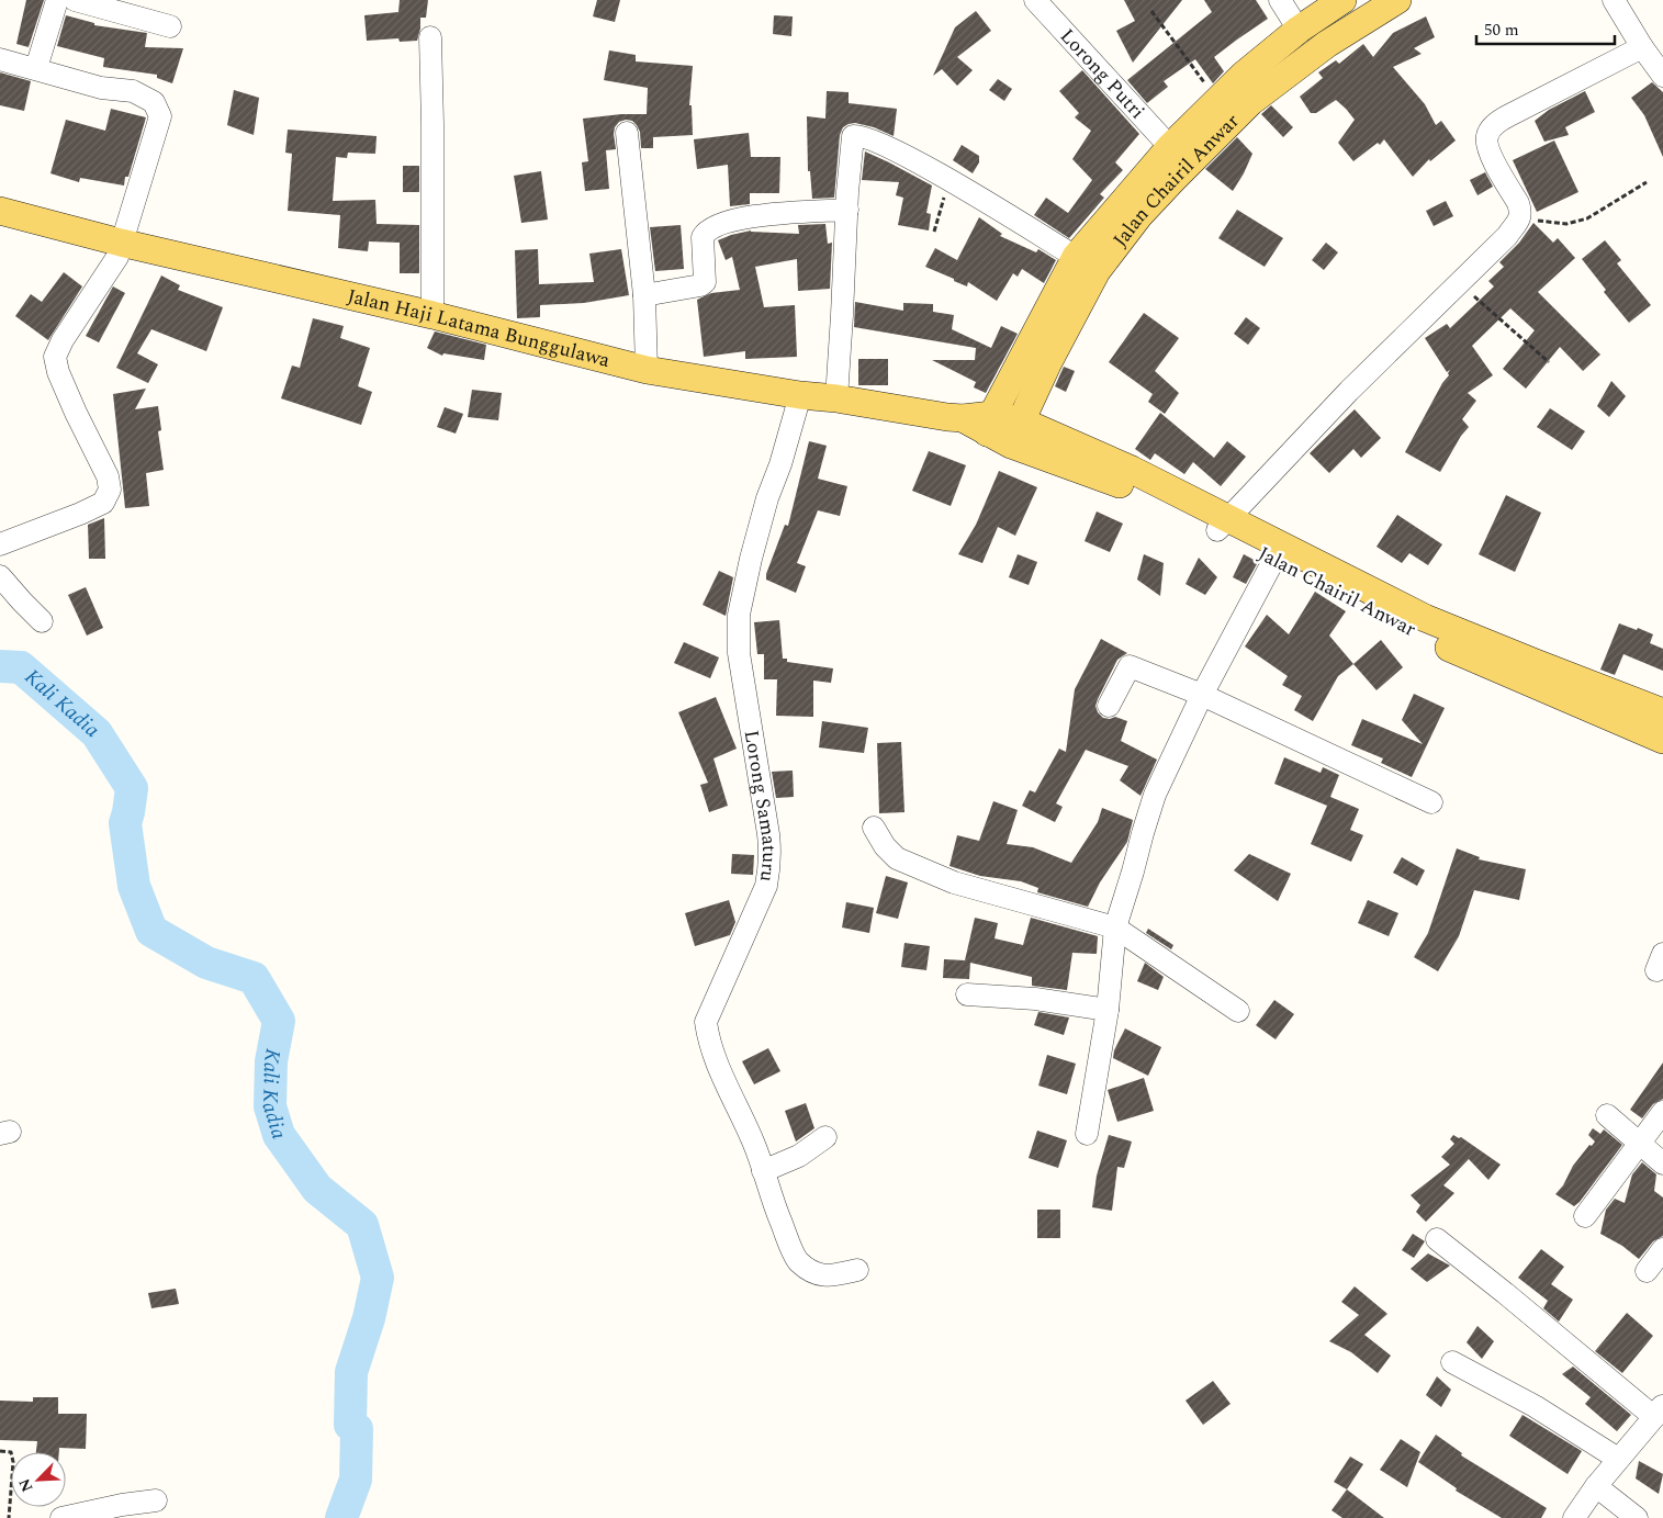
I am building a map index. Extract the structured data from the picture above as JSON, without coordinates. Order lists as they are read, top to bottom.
{
  "streets": {
    "main road": ["Jalan Chairil Anwar", "Jalan Haji Latama Bunggulawa"],
    "street": ["Lorong Putri", "Lorong Samaturu"]
  },
  "crossings": [
    ["Lorong Putri", "Jalan Chairil Anwar"],
    ["Jalan Chairil Anwar", "Jalan Haji Latama Bunggulawa"],
    ["Jalan Haji Latama Bunggulawa", "Lorong Samaturu"]
  ],
  "water": ["Kali Kadia"],
  "scale_bar": "50 m",
  "north": "bottom left"
}
